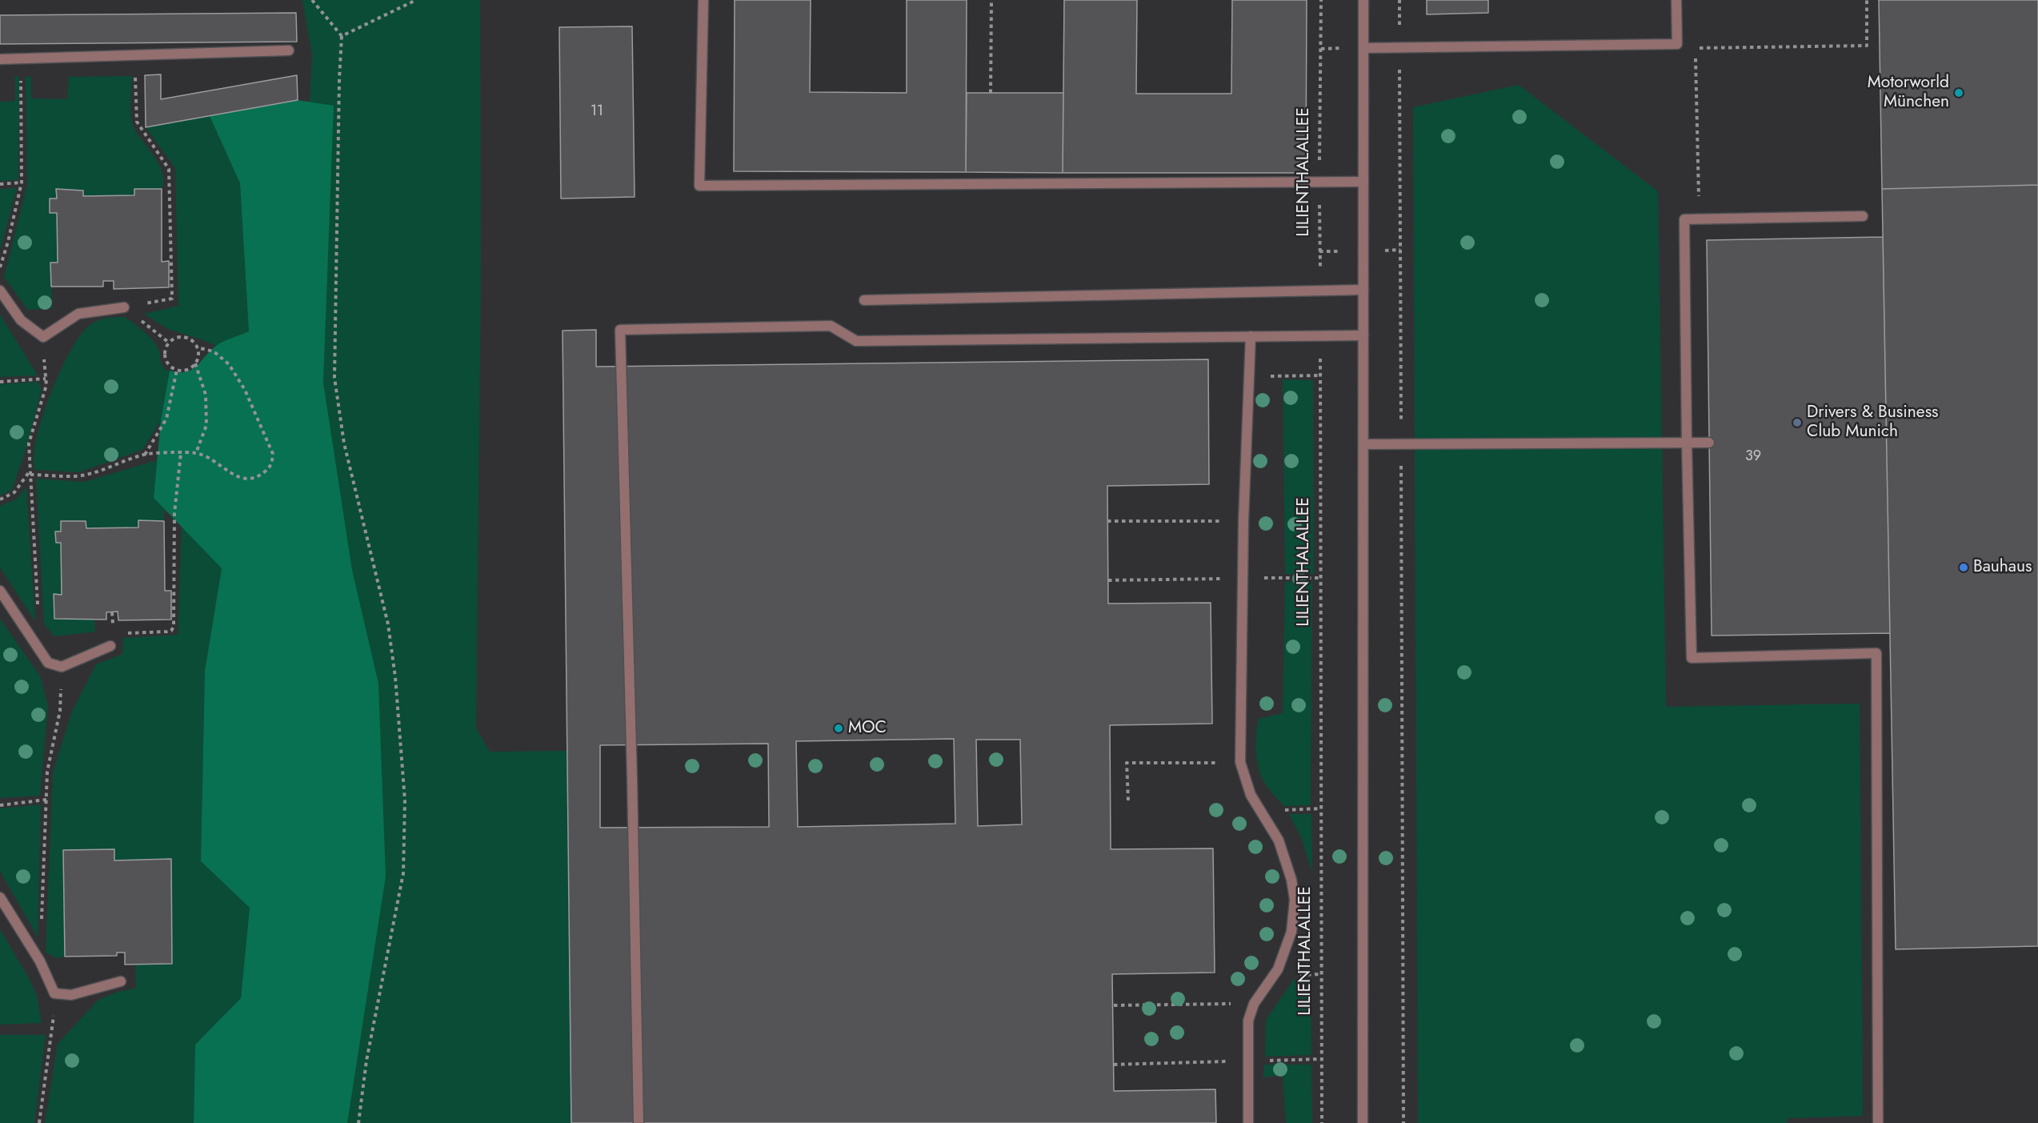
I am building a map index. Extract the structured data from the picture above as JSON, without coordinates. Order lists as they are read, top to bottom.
{
  "streets": {
    "path": ["LILIENTHALALLEE"]
  },
  "places": [
    "Motorworld München",
    "Drivers & Business Club Munich",
    "Bauhaus",
    "MOC"
  ],
  "house_numbers": ["11", "39"]
}
